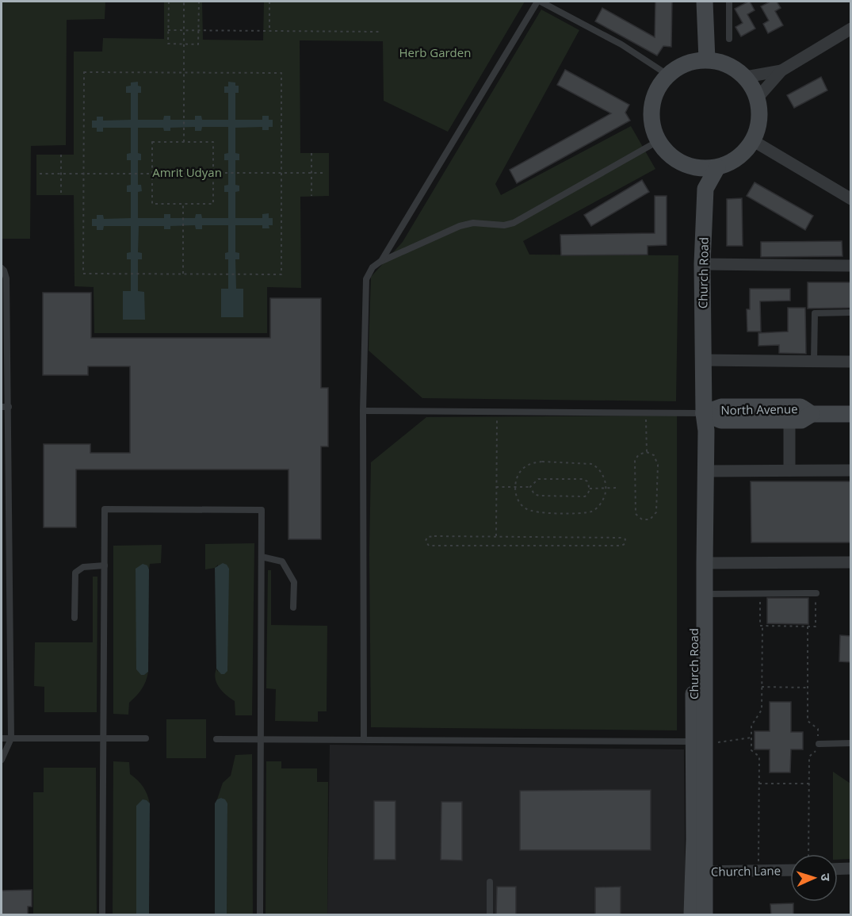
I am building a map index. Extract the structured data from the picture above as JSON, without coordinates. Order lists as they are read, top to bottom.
{
  "streets": {
    "street": ["Church Road", "North Avenue", "Church Lane"]
  },
  "crossings": [
    ["Church Road", "North Avenue"],
    ["Church Road", "Church Lane"]
  ],
  "parks": ["Herb Garden", "Amrit Udyan"],
  "north": "right"
}
